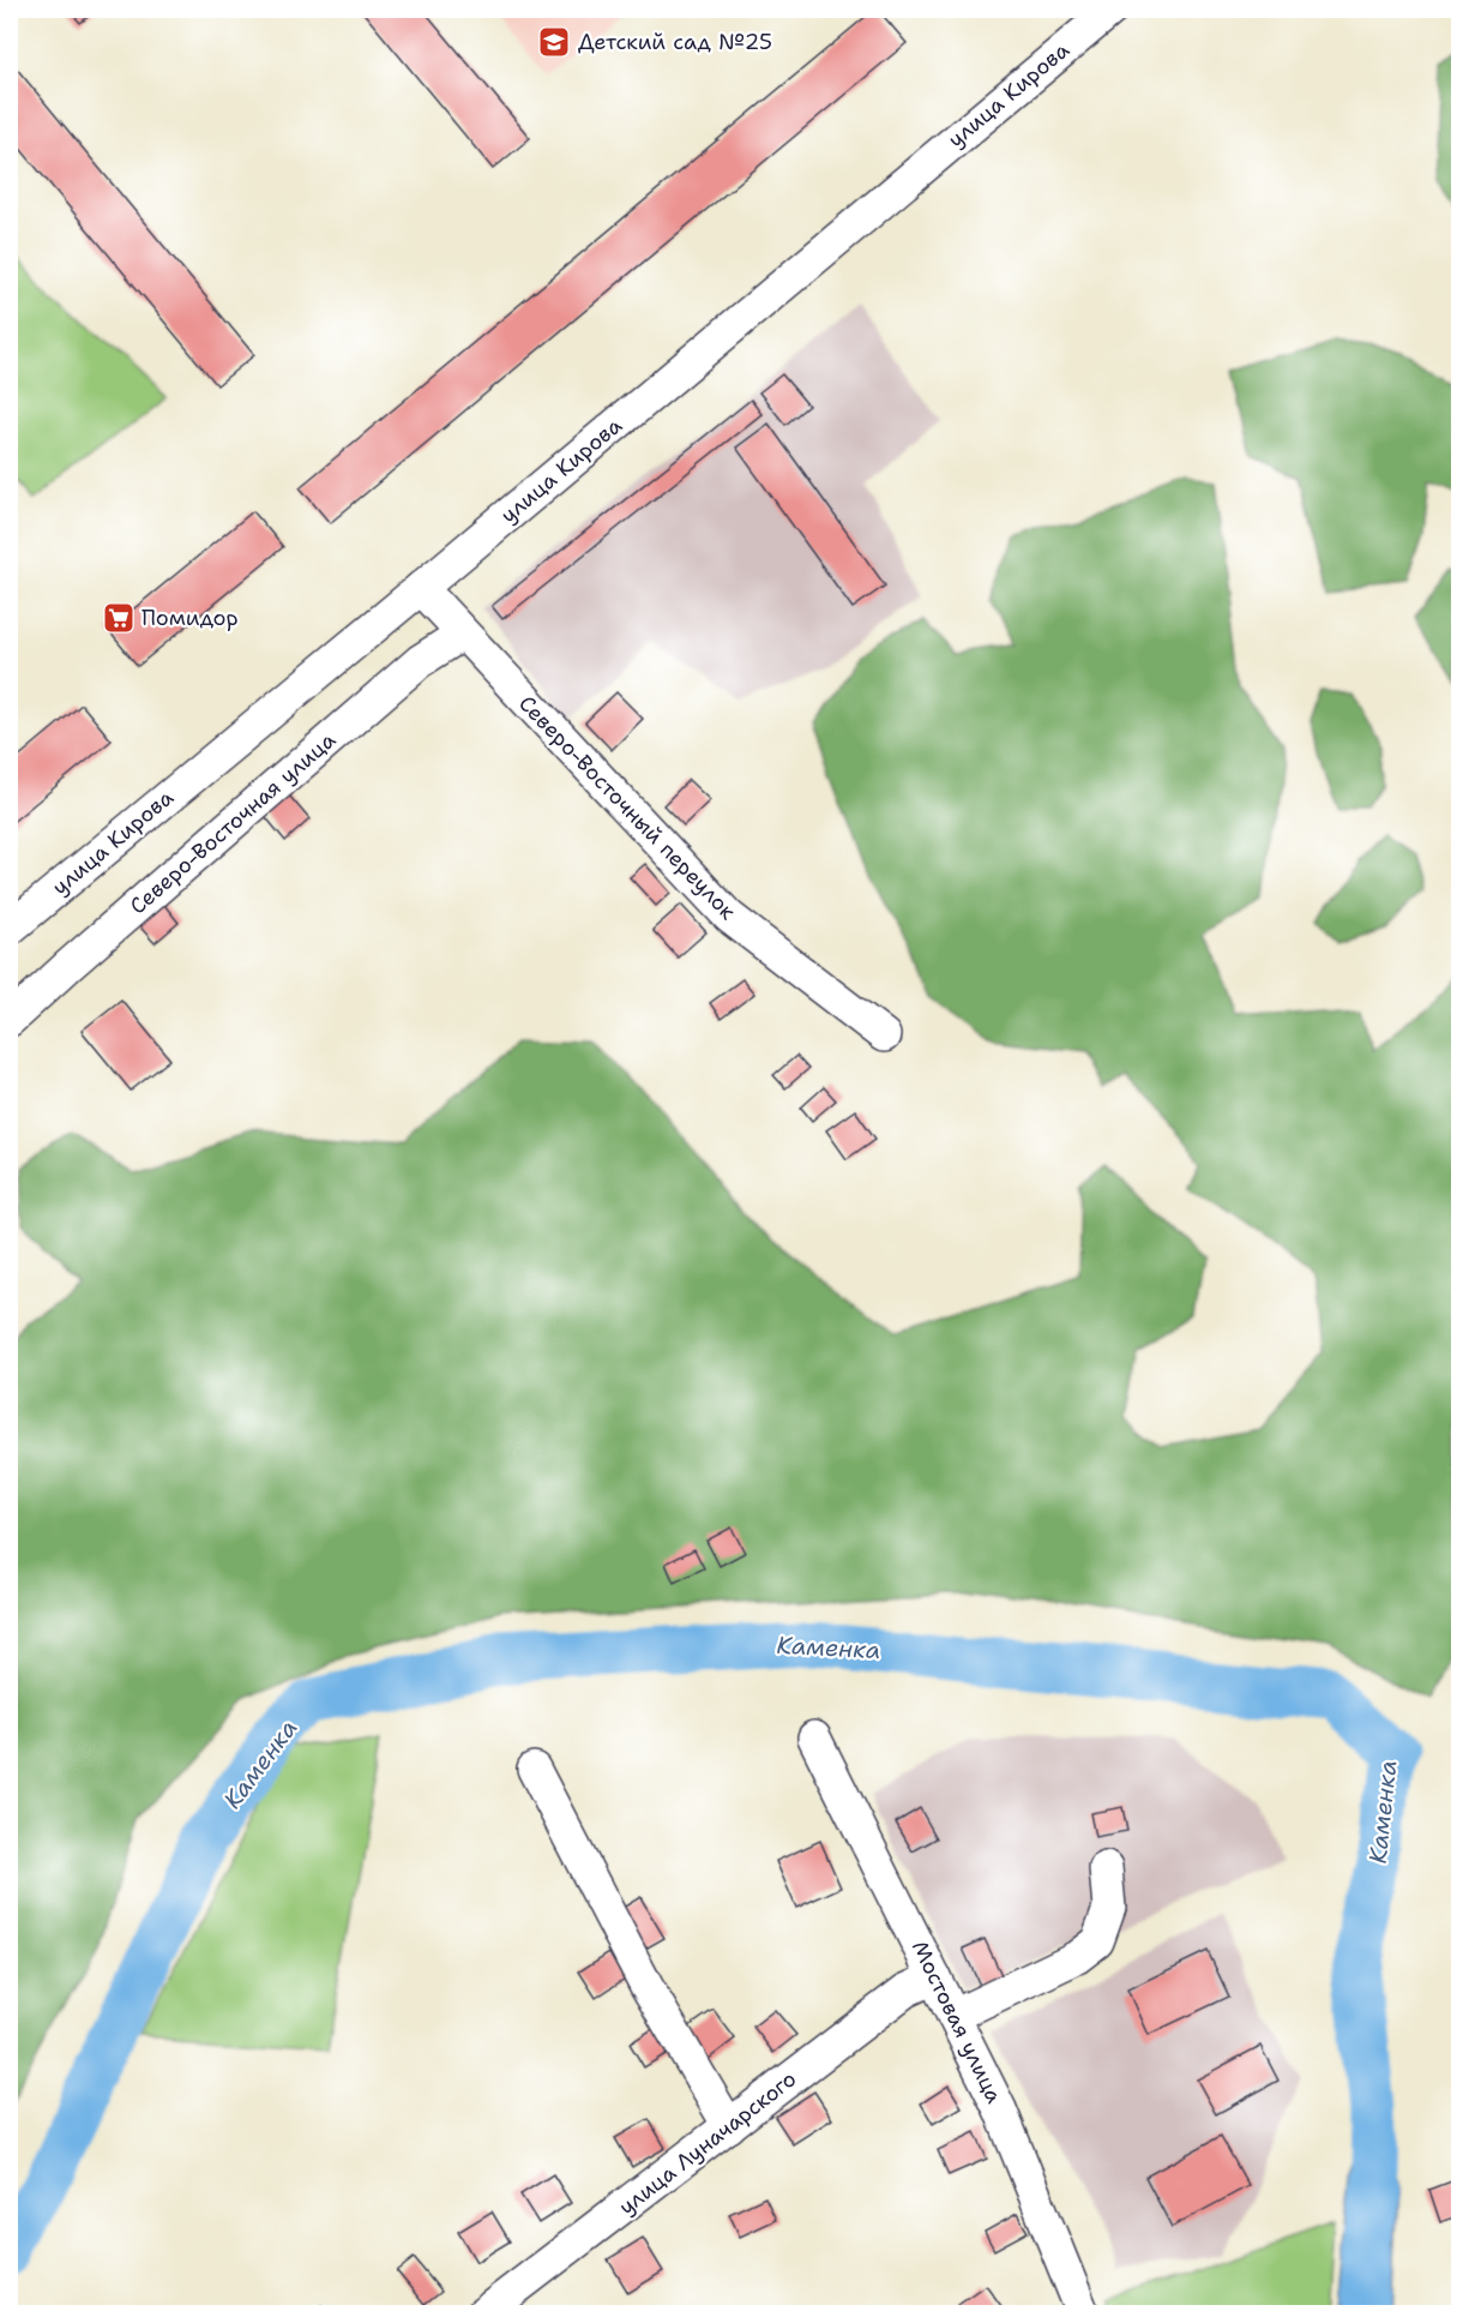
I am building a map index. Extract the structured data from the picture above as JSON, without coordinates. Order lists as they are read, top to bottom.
{
  "streets": {
    "street": [
      "улица Кирова",
      "Северо-Восточный переулок",
      "Северо-Восточная улица",
      "Мостовая улица",
      "улица Луначарского"
    ]
  },
  "crossings": [
    ["улица Кирова", "Северо-Восточный переулок"],
    ["Северо-Восточный переулок", "Северо-Восточная улица"],
    ["Мостовая улица", "улица Луначарского"]
  ],
  "water": ["Каменка"],
  "places": {
    "school or university": ["Детский сад №25"],
    "supermarket": ["Помидор"]
  }
}
